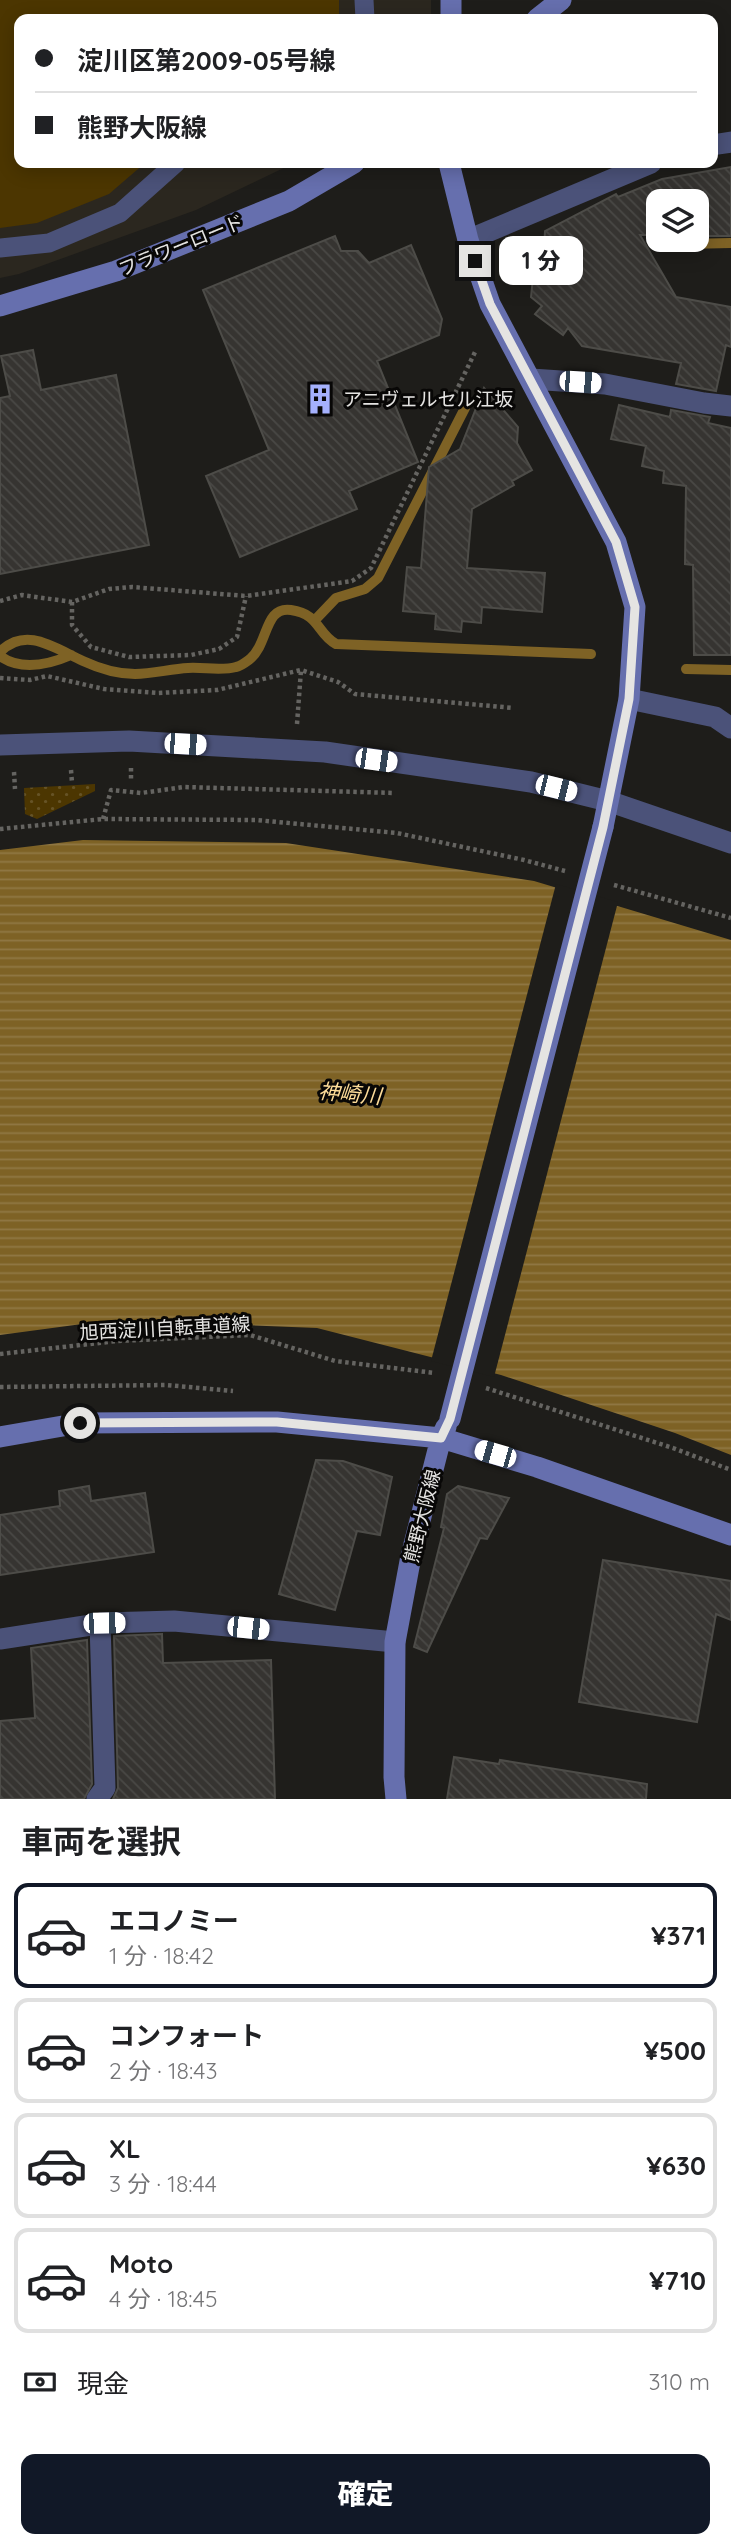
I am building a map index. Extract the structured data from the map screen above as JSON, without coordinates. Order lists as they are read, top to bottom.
{
  "streets": {
    "main road": ["フラワーロード", "熊野大阪線"],
    "path": ["旭西淀川自転車道線"]
  },
  "water": ["神崎川"],
  "places": {
    "building": ["アニヴェルセル江坂"]
  },
  "page": {
    "banner": ["淀川区第2009-05号線", "熊野大阪線"],
    "bubble": "1 分",
    "heading": "車両を選択",
    "list": [
      {
        "name": "エコノミー",
        "note": "1 分 · 18:42",
        "value": "¥371"
      },
      {
        "name": "コンフォート",
        "note": "2 分 · 18:43",
        "value": "¥500"
      },
      {
        "name": "XL",
        "note": "3 分 · 18:44",
        "value": "¥630"
      },
      {
        "name": "Moto",
        "note": "4 分 · 18:45",
        "value": "¥710"
      }
    ],
    "pay": ["現金", "310 m"],
    "buttons": "確定"
  }
}
